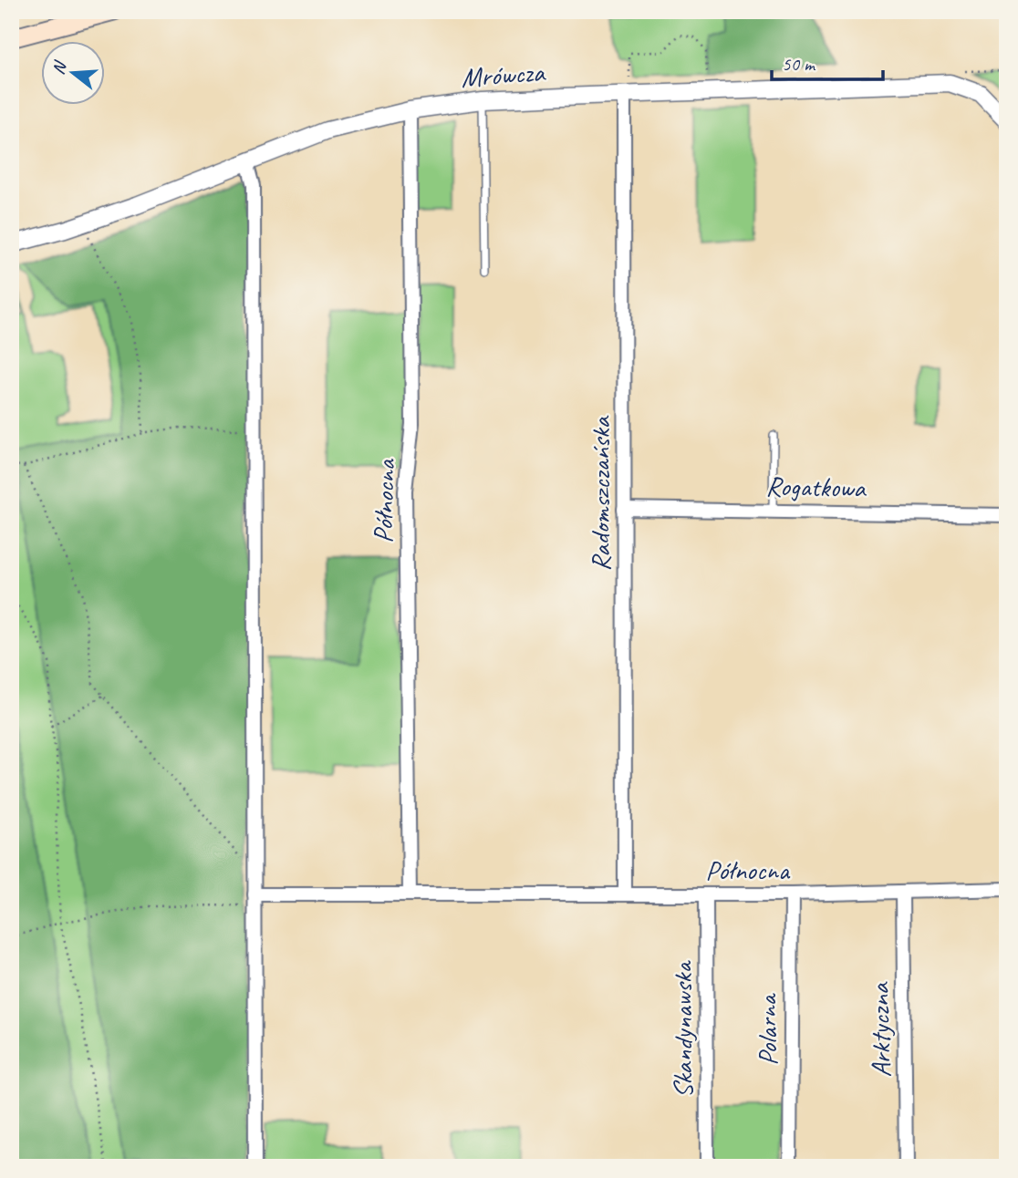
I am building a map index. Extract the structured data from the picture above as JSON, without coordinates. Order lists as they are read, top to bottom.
{
  "streets": {
    "street": [
      "Mrówcza",
      "Rogatkowa",
      "Radomszczańska",
      "Północna",
      "Skandynawska",
      "Polarna",
      "Arktyczna"
    ]
  },
  "crossings": [
    ["Mrówcza", "Radomszczańska"],
    ["Mrówcza", "Północna"],
    ["Rogatkowa", "Radomszczańska"],
    ["Radomszczańska", "Północna"],
    ["Północna", "Skandynawska"],
    ["Północna", "Polarna"],
    ["Północna", "Arktyczna"]
  ],
  "scale_bar": "50 m",
  "north": "left"
}
